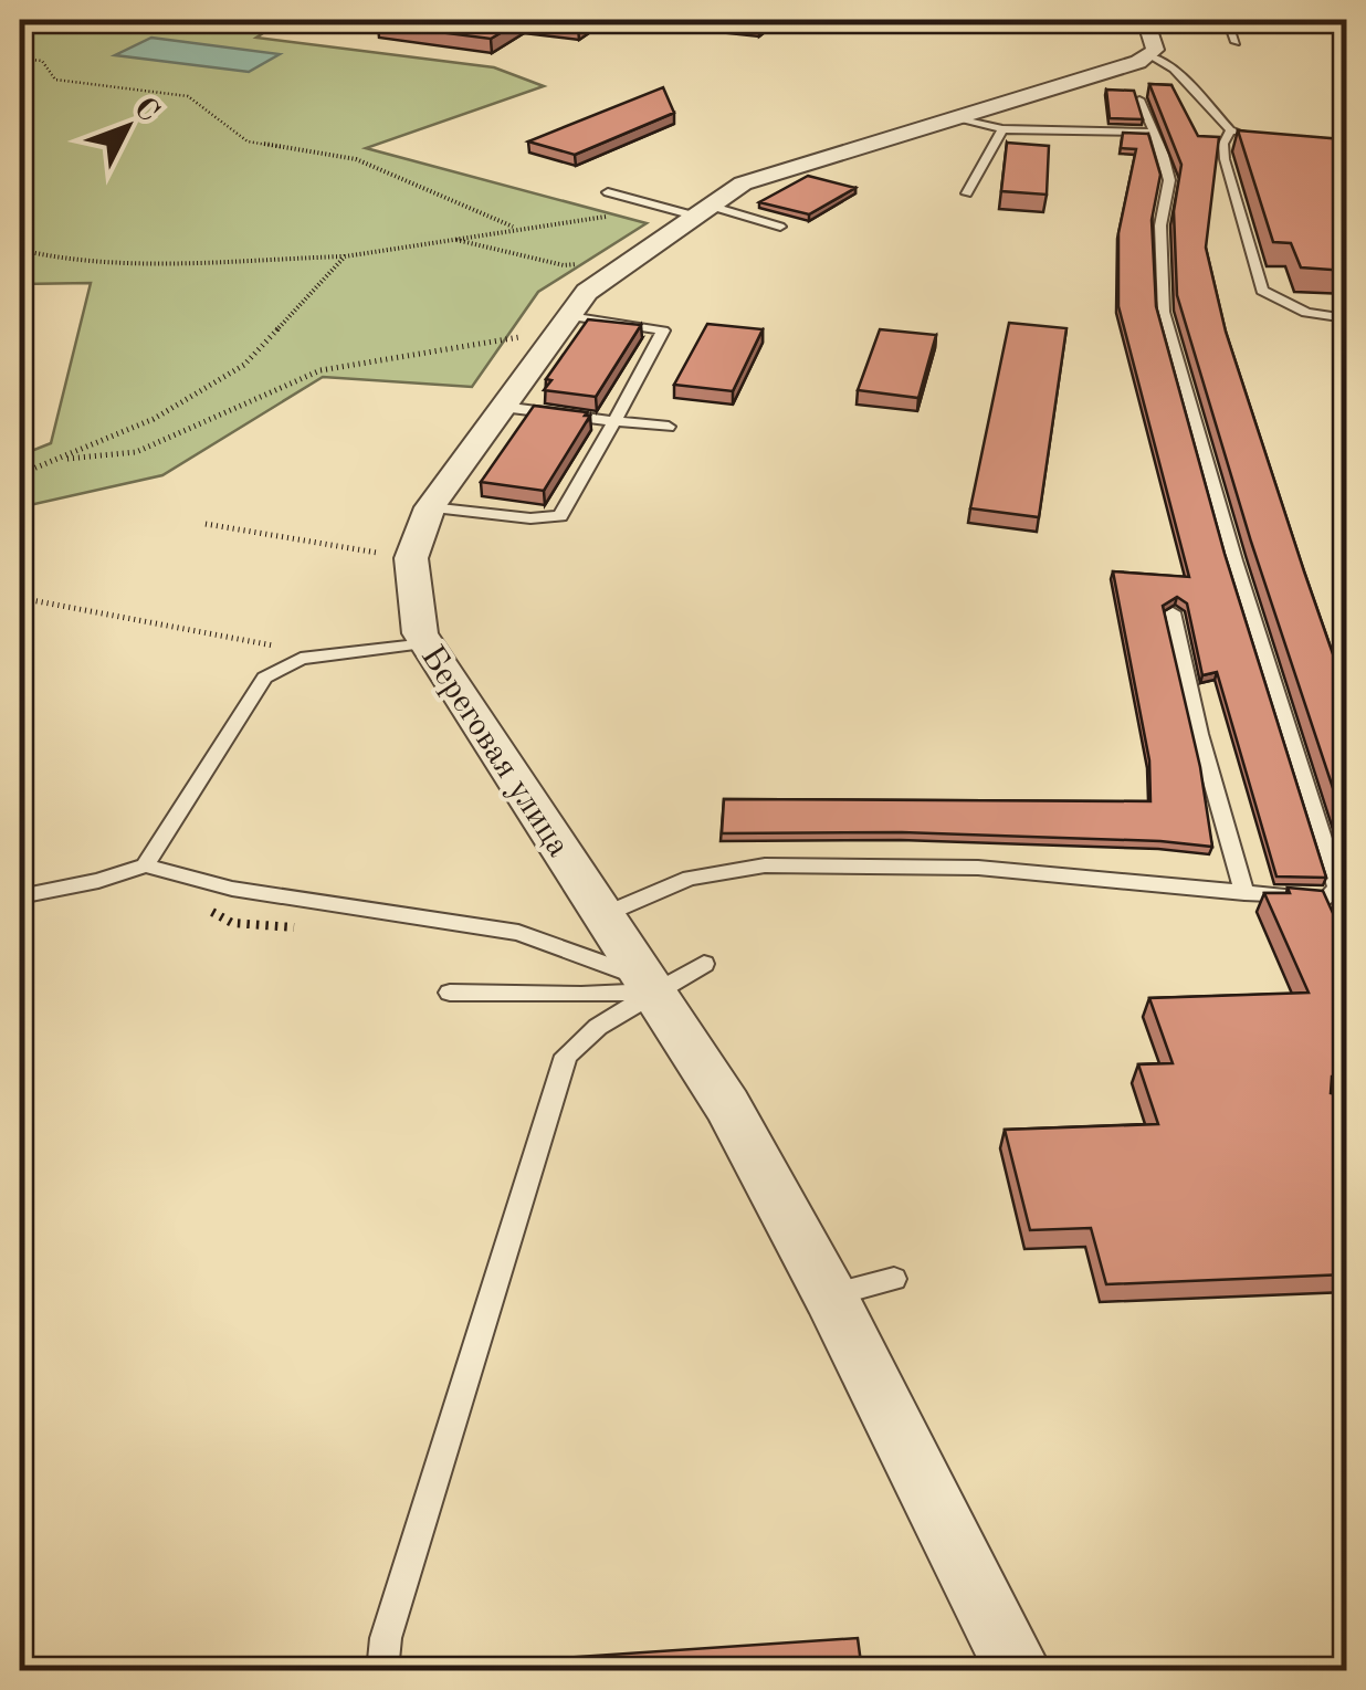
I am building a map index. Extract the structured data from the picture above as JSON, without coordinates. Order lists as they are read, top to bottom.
{
  "streets": {
    "street": ["Береговая улица"]
  },
  "north": "top right"
}
